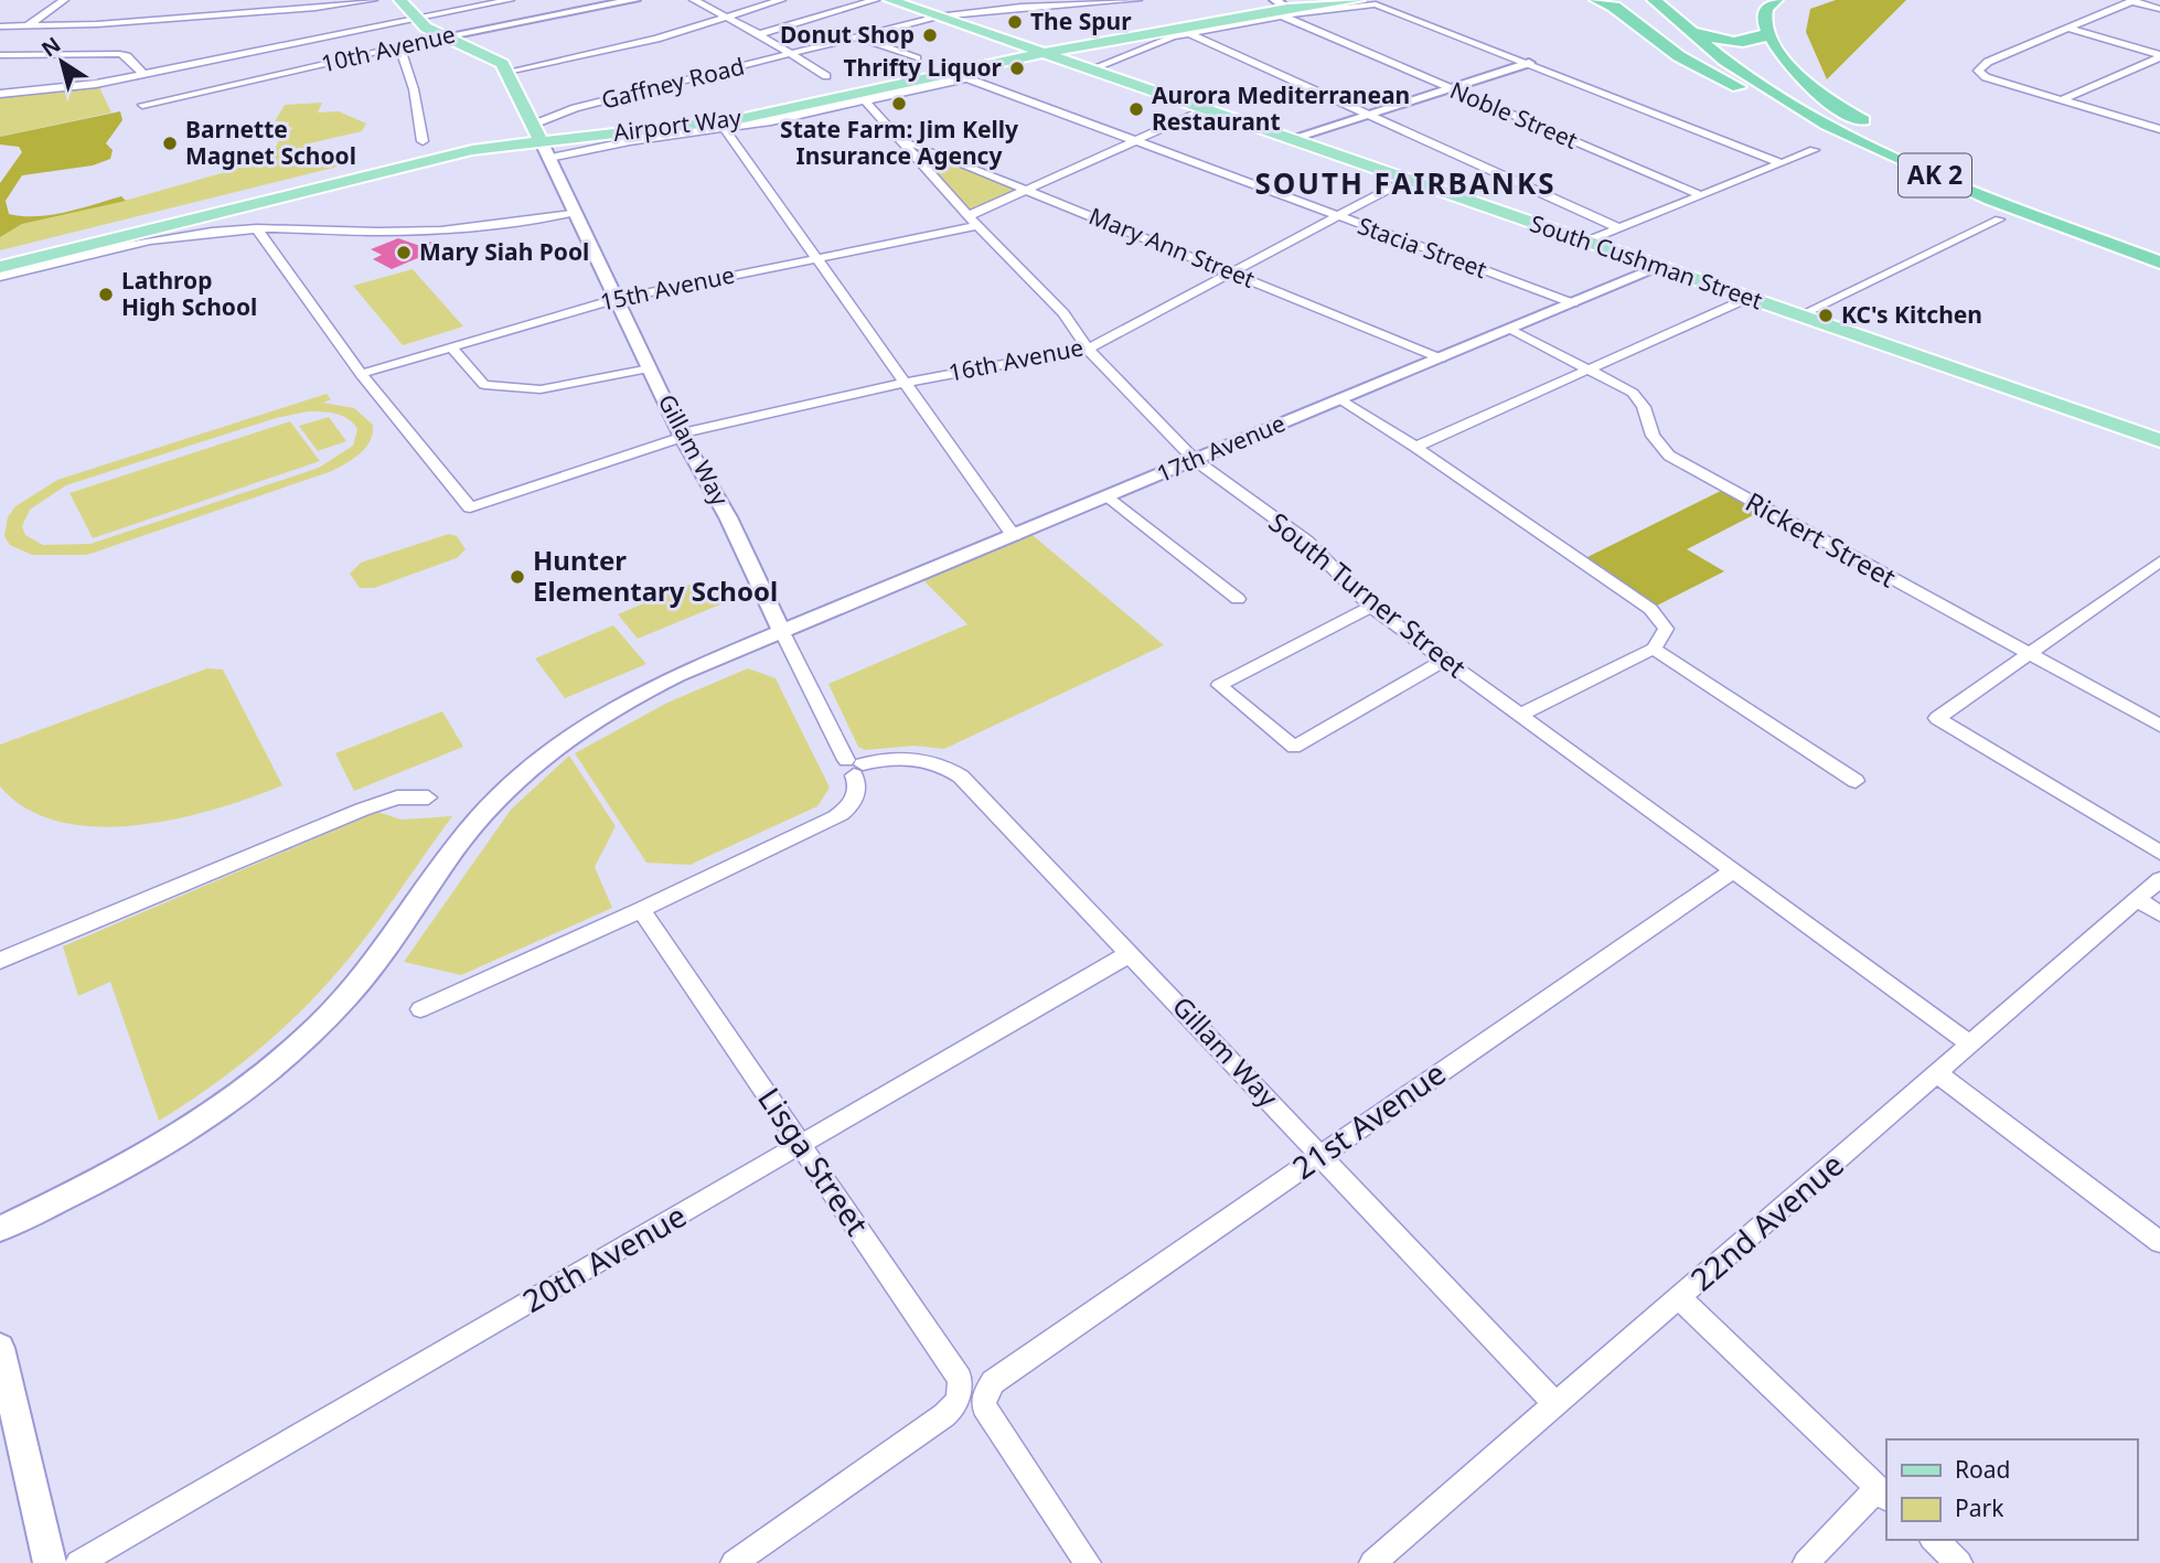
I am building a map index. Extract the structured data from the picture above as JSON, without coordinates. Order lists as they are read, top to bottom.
{
  "streets": {
    "highway": ["AK 2"],
    "main road": ["Airport Way", "South Cushman Street"],
    "street": [
      "10th Avenue",
      "Gaffney Road",
      "Noble Street",
      "Mary Ann Street",
      "Stacia Street",
      "15th Avenue",
      "16th Avenue",
      "17th Avenue",
      "Gillam Way",
      "Rickert Street",
      "South Turner Street",
      "21st Avenue",
      "Lisga Street",
      "22nd Avenue",
      "20th Avenue"
    ]
  },
  "crossings": [
    ["Gaffney Road", "Airport Way"],
    ["Gaffney Road", "South Cushman Street"],
    ["Gaffney Road", "Gillam Way"],
    ["Noble Street", "Airport Way"],
    ["Airport Way", "South Cushman Street"],
    ["Airport Way", "Gillam Way"],
    ["Mary Ann Street", "15th Avenue"],
    ["Mary Ann Street", "16th Avenue"],
    ["Mary Ann Street", "17th Avenue"],
    ["Mary Ann Street", "South Turner Street"],
    ["Stacia Street", "15th Avenue"],
    ["Stacia Street", "16th Avenue"],
    ["Stacia Street", "17th Avenue"],
    ["Stacia Street", "South Turner Street"],
    ["South Cushman Street", "15th Avenue"],
    ["South Cushman Street", "16th Avenue"],
    ["South Cushman Street", "17th Avenue"],
    ["15th Avenue", "16th Avenue"],
    ["15th Avenue", "Gillam Way"],
    ["15th Avenue", "South Turner Street"],
    ["16th Avenue", "Gillam Way"],
    ["16th Avenue", "South Turner Street"],
    ["17th Avenue", "Gillam Way"],
    ["17th Avenue", "Rickert Street"],
    ["17th Avenue", "South Turner Street"],
    ["Gillam Way", "21st Avenue"],
    ["Gillam Way", "22nd Avenue"],
    ["Gillam Way", "20th Avenue"],
    ["South Turner Street", "21st Avenue"],
    ["South Turner Street", "22nd Avenue"],
    ["Lisga Street", "20th Avenue"]
  ],
  "districts": ["SOUTH FAIRBANKS"],
  "places": [
    "The Spur",
    "Donut Shop",
    "Thrifty Liquor",
    "State Farm: Jim Kelly Insurance Agency",
    "Aurora Mediterranean Restaurant",
    "Barnette Magnet School",
    "Mary Siah Pool",
    "Lathrop High School",
    "KC's Kitchen",
    "Hunter Elementary School"
  ],
  "legend": ["Road", "Park"],
  "north": "top left"
}
